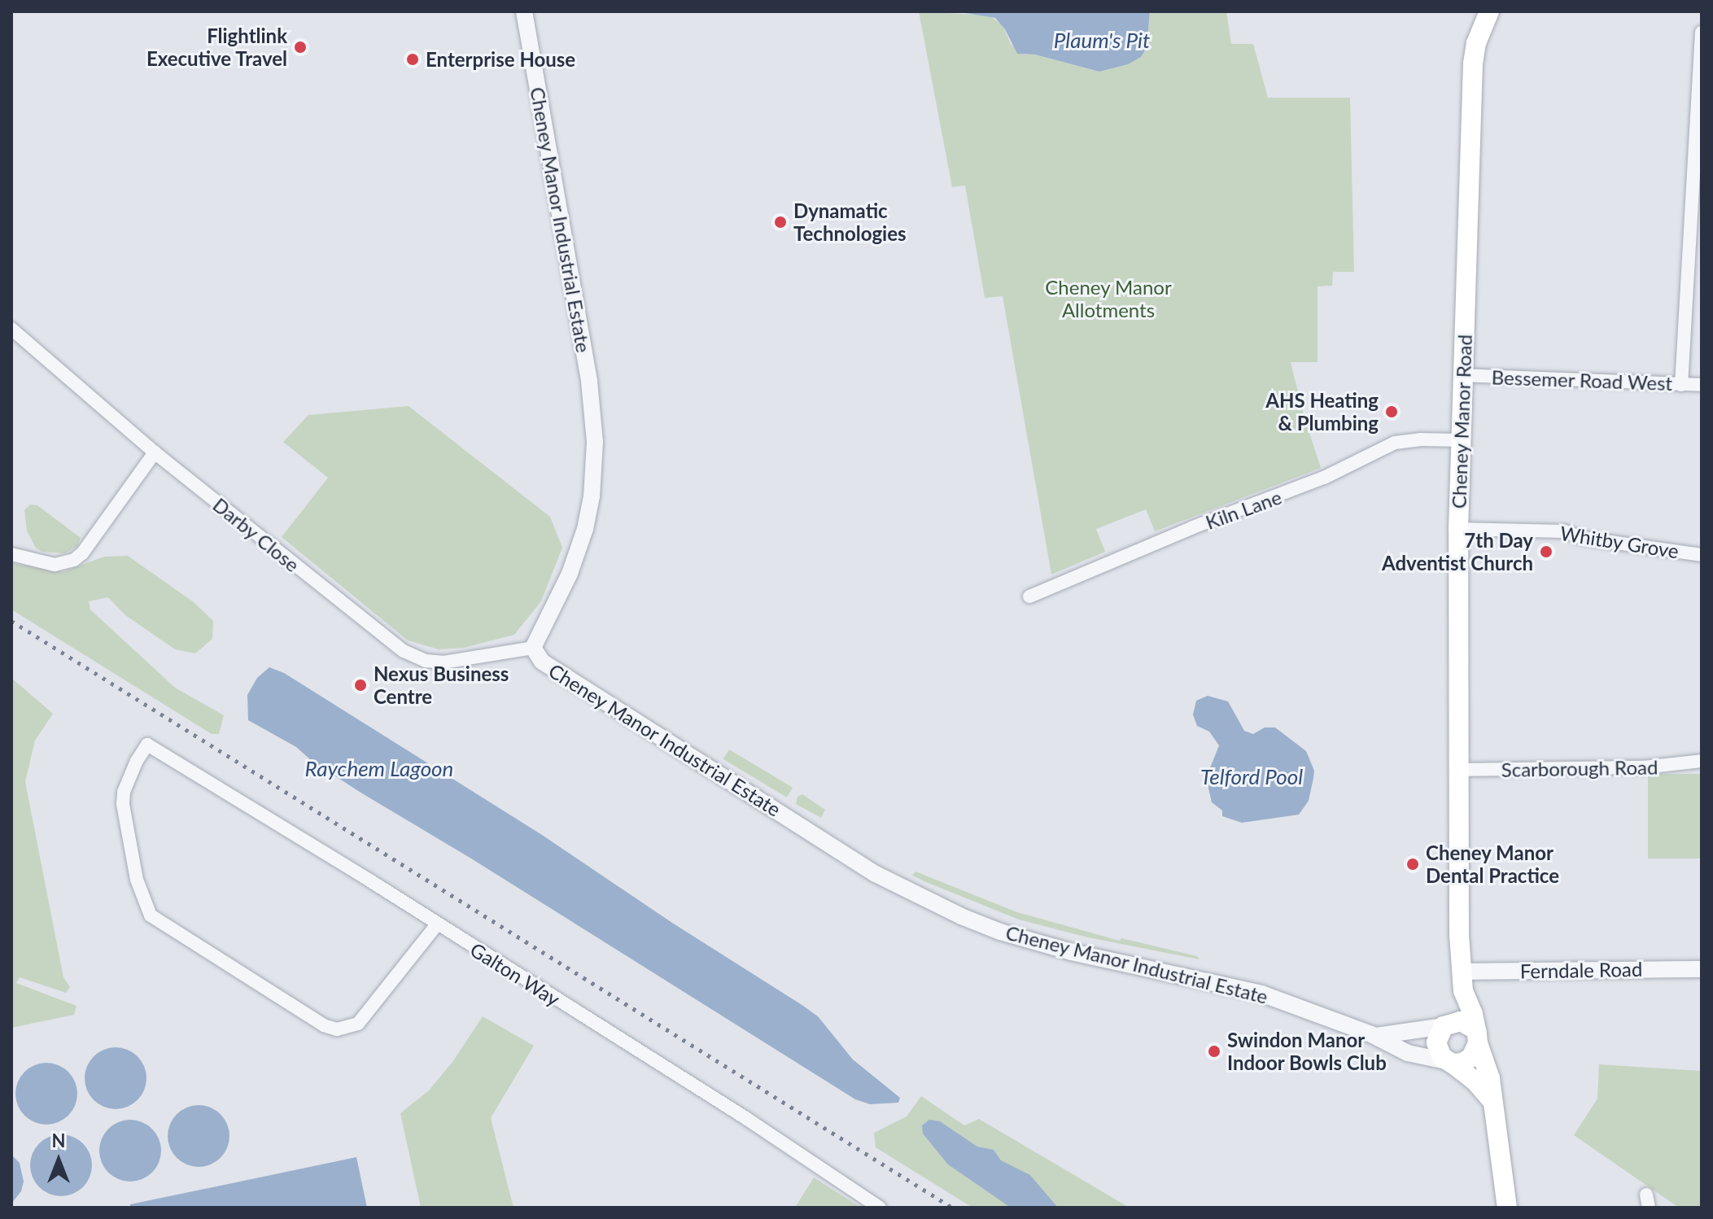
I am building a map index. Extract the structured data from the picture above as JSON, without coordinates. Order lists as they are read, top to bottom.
{
  "streets": {
    "main road": ["Cheney Manor Road"],
    "street": [
      "Cheney Manor Industrial Estate",
      "Bessemer Road West",
      "Kiln Lane",
      "Darby Close",
      "Whitby Grove",
      "Scarborough Road",
      "Ferndale Road",
      "Galton Way"
    ]
  },
  "crossings": [
    ["Cheney Manor Industrial Estate", "Cheney Manor Road"],
    ["Cheney Manor Industrial Estate", "Darby Close"],
    ["Bessemer Road West", "Cheney Manor Road"],
    ["Cheney Manor Road", "Kiln Lane"],
    ["Cheney Manor Road", "Whitby Grove"],
    ["Cheney Manor Road", "Scarborough Road"],
    ["Cheney Manor Road", "Ferndale Road"]
  ],
  "water": ["Plaum's Pit", "Raychem Lagoon", "Telford Pool"],
  "parks": ["Cheney Manor Allotments"],
  "places": [
    "Flightlink Executive Travel",
    "Enterprise House",
    "Dynamatic Technologies",
    "AHS Heating & Plumbing",
    "7th Day Adventist Church",
    "Nexus Business Centre",
    "Cheney Manor Dental Practice",
    "Swindon Manor Indoor Bowls Club"
  ],
  "north": "top"
}
